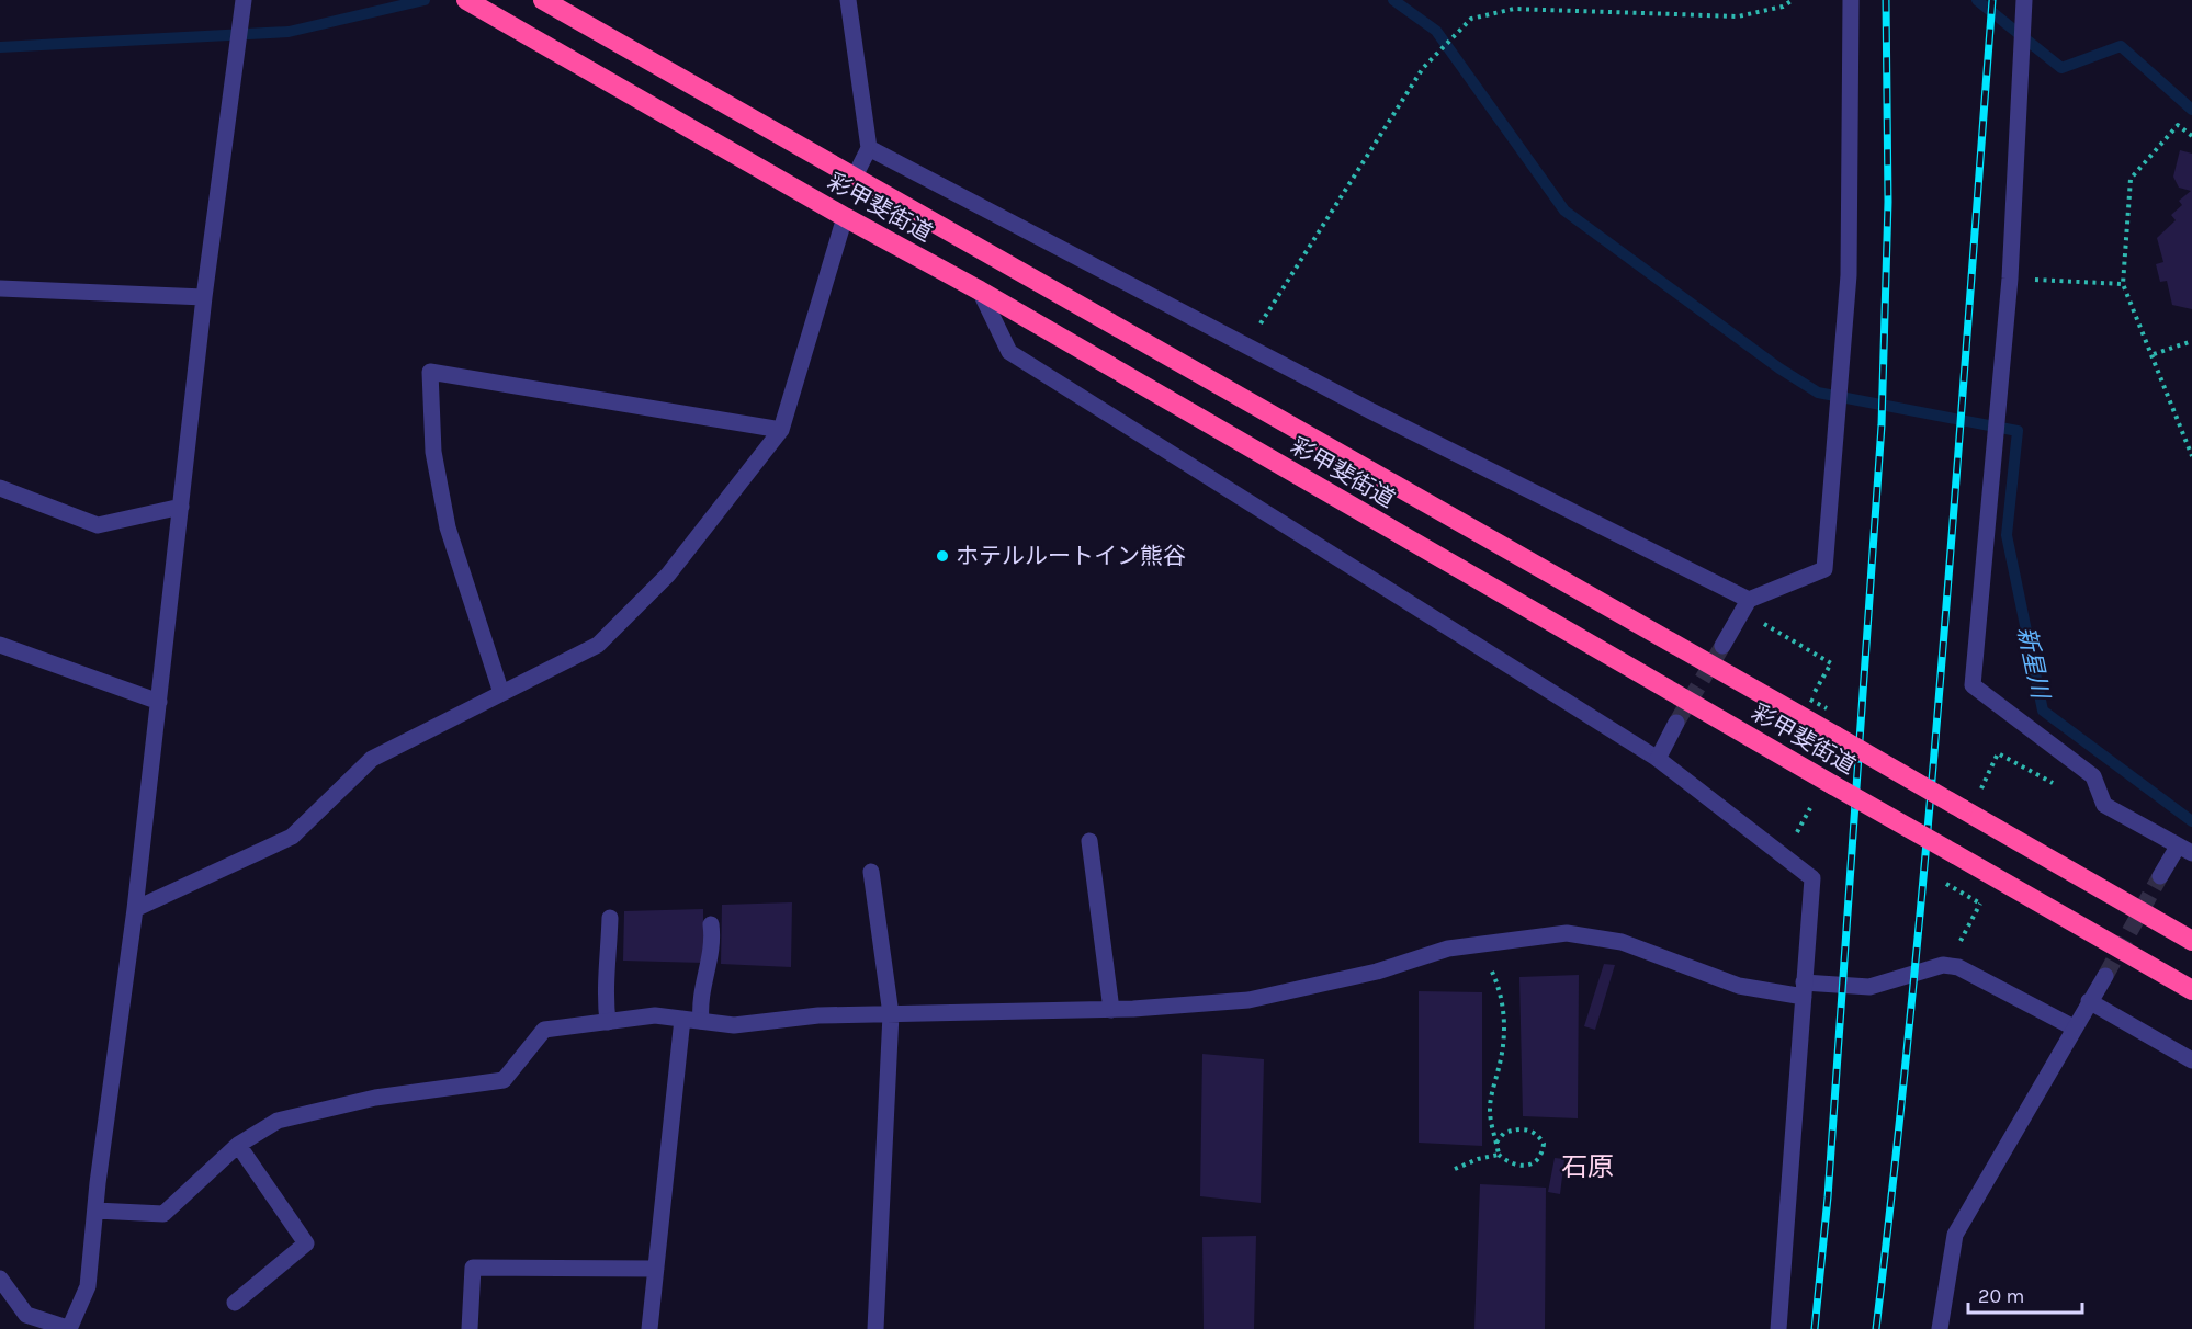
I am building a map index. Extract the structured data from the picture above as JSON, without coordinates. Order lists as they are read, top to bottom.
{
  "streets": {
    "highway": ["彩甲斐街道"]
  },
  "districts": ["石原"],
  "water": ["新星川"],
  "places": ["ホテルルートイン熊谷"],
  "scale_bar": "20 m"
}
